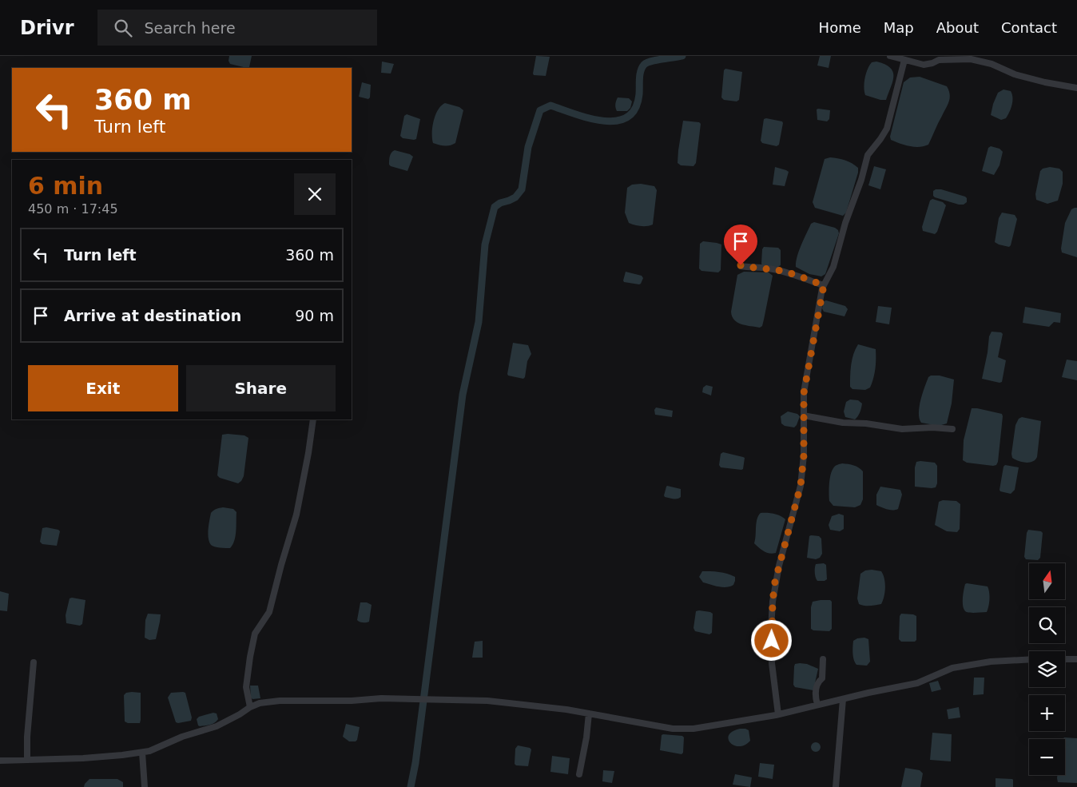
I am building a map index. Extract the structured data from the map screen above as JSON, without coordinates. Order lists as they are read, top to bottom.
{
  "north": "top",
  "page": {
    "header": "Drivr",
    "search": "Search here",
    "nav": [
      "Home",
      "Map",
      "About",
      "Contact"
    ],
    "turn": ["360 m", "Turn left"],
    "heading": ["6 min", "450 m · 17:45"],
    "list": [
      {
        "name": "Turn left",
        "value": "360 m"
      },
      {
        "name": "Arrive at destination",
        "value": "90 m"
      }
    ],
    "buttons": ["Exit", "Share"],
    "map_buttons": ["+", "−"]
  }
}
